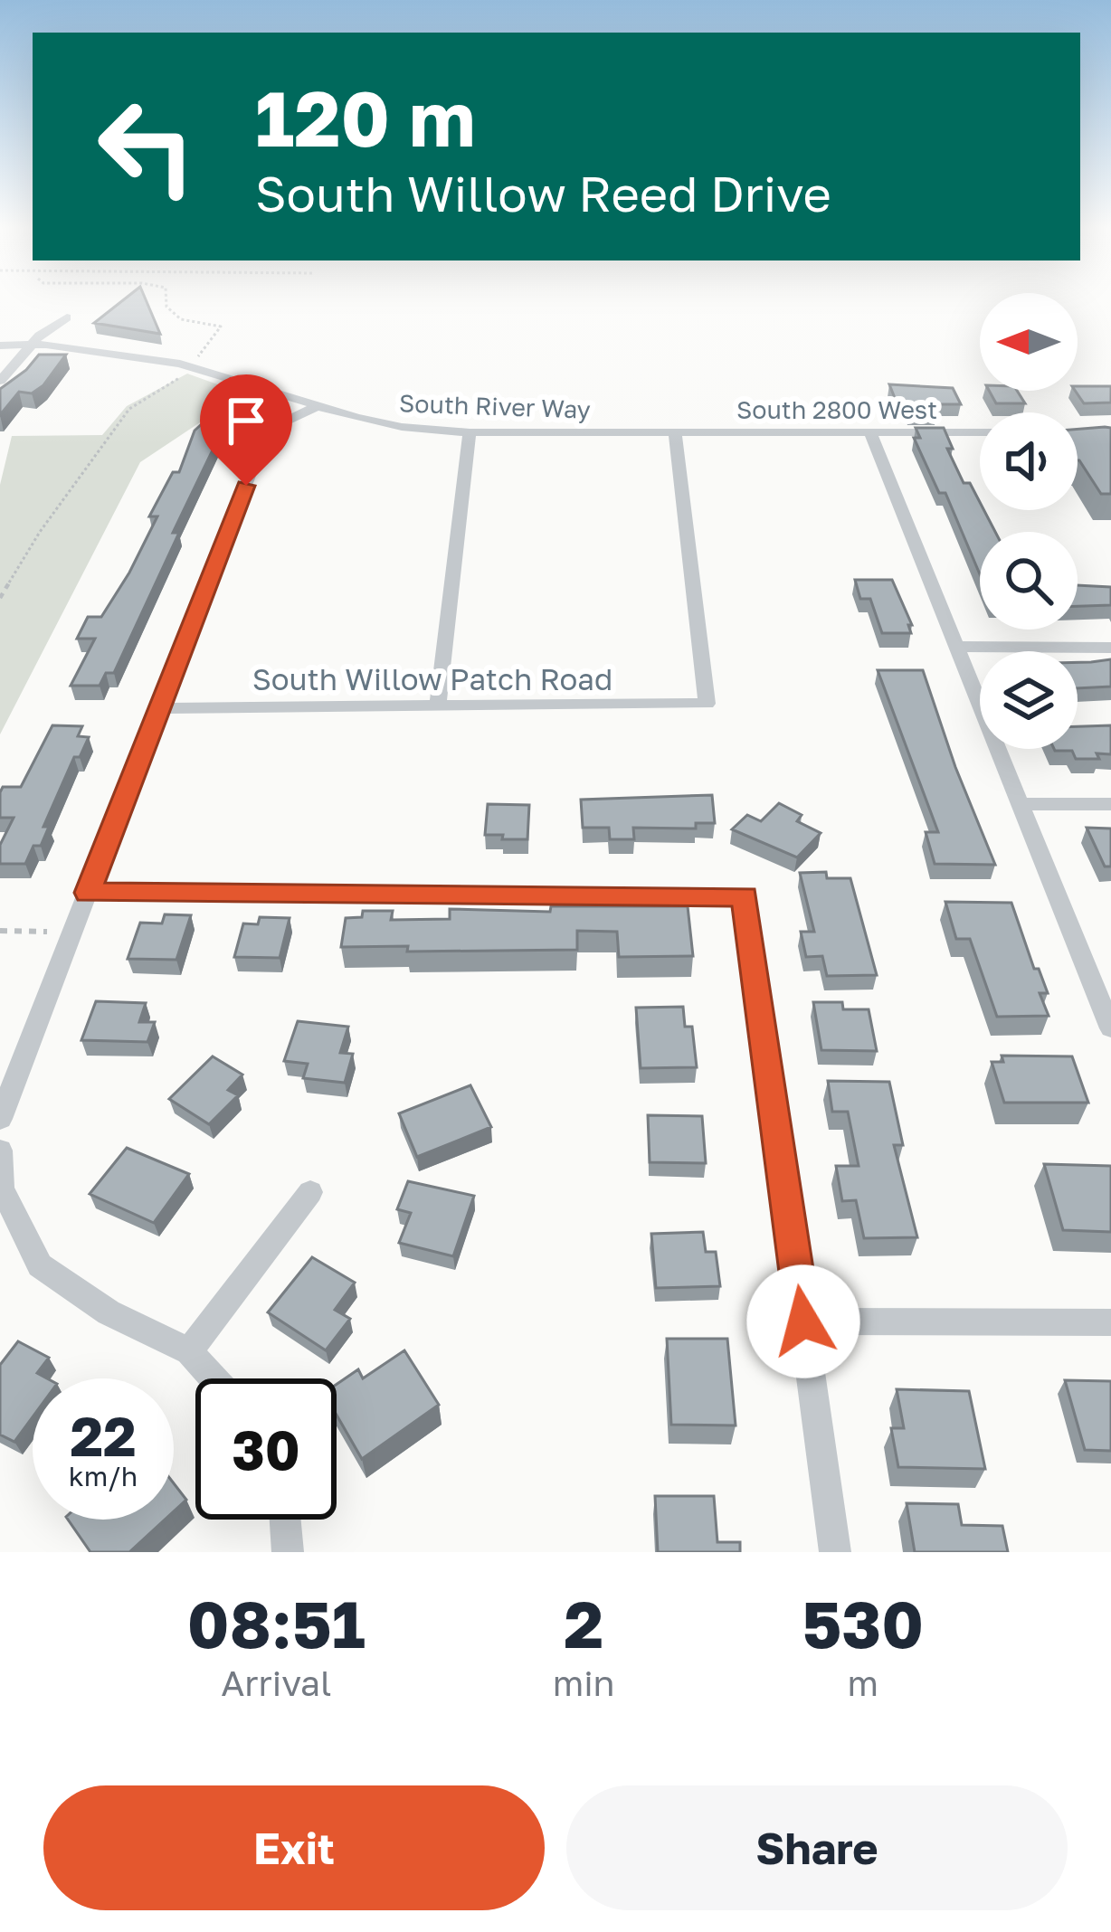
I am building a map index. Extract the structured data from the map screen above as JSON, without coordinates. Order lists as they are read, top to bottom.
{
  "streets": {
    "street": ["South River Way", "South 2800 West", "South Willow Patch Road"]
  },
  "crossings": [
    ["South River Way", "South 2800 West"],
    ["South River Way", "South Willow Patch Road"],
    ["South 2800 West", "South Willow Patch Road"]
  ],
  "north": "left",
  "page": {
    "turn": ["120 m", "South Willow Reed Drive"],
    "speed": "22 km/h",
    "limit": "30",
    "eta": [
      "08:51",
      "Arrival",
      "2",
      "min",
      "530",
      "m"
    ],
    "buttons": ["Exit", "Share"]
  }
}
